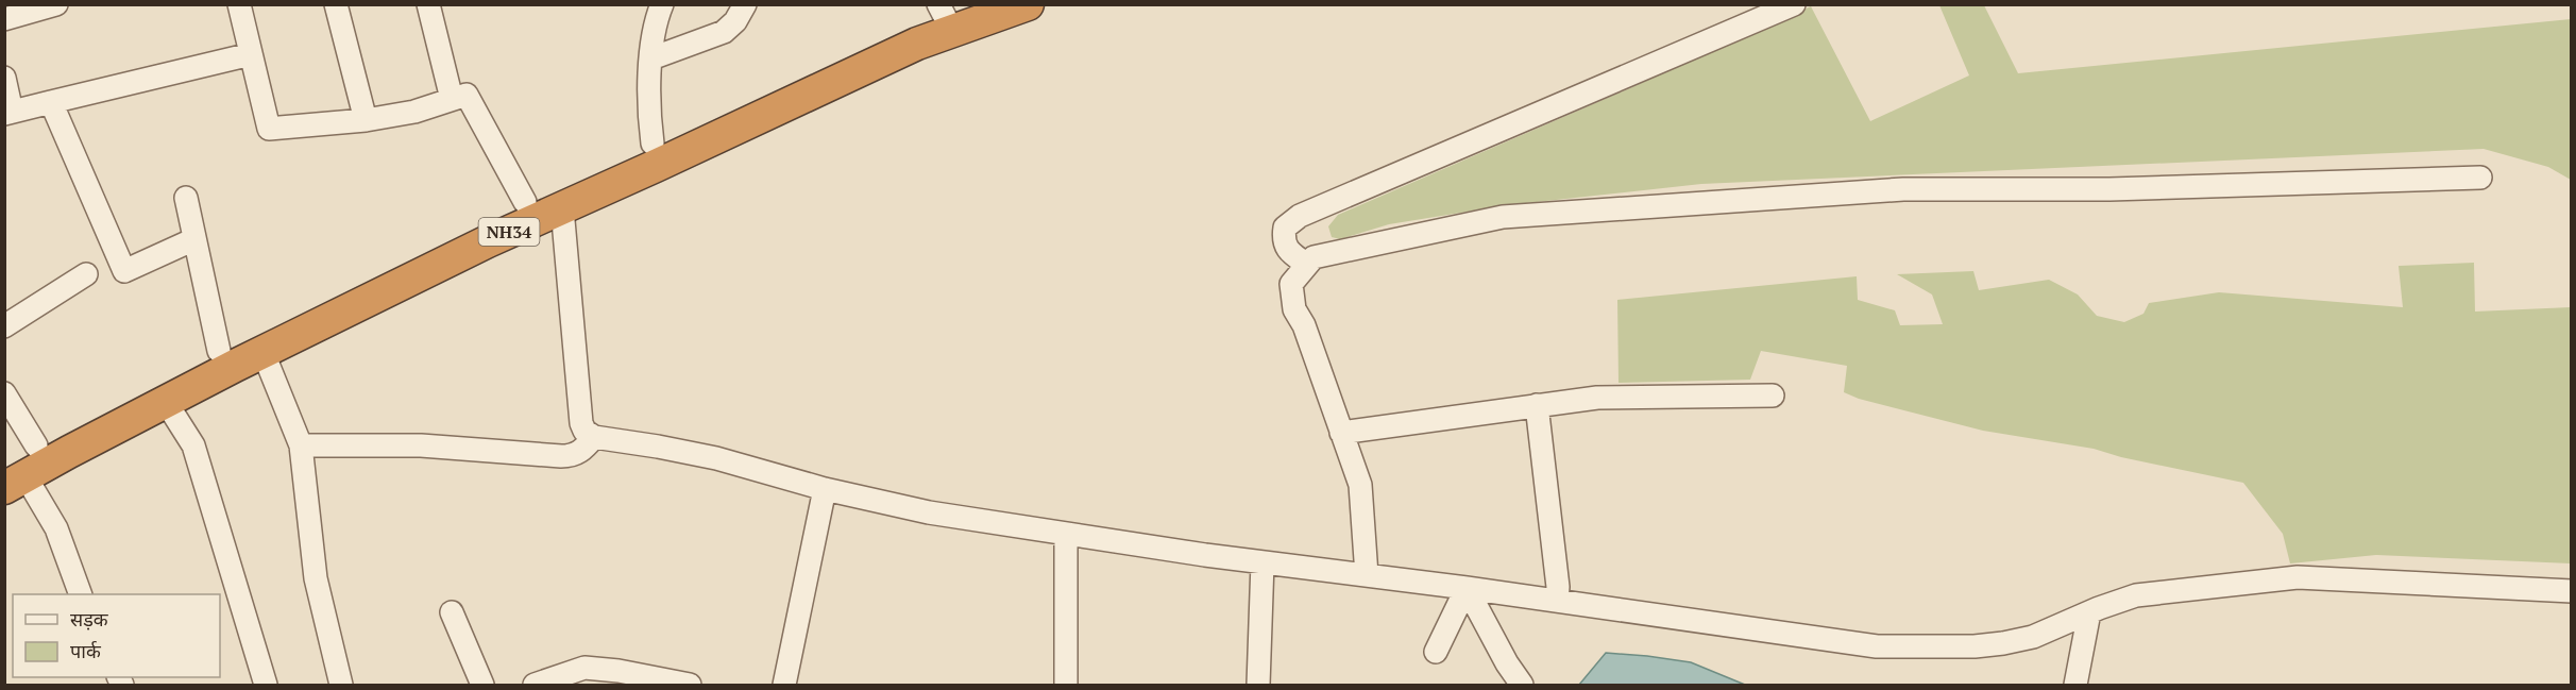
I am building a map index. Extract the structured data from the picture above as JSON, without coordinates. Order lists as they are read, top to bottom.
{
  "streets": {
    "highway": ["NH34"]
  },
  "legend": ["सड़क", "पार्क"]
}
